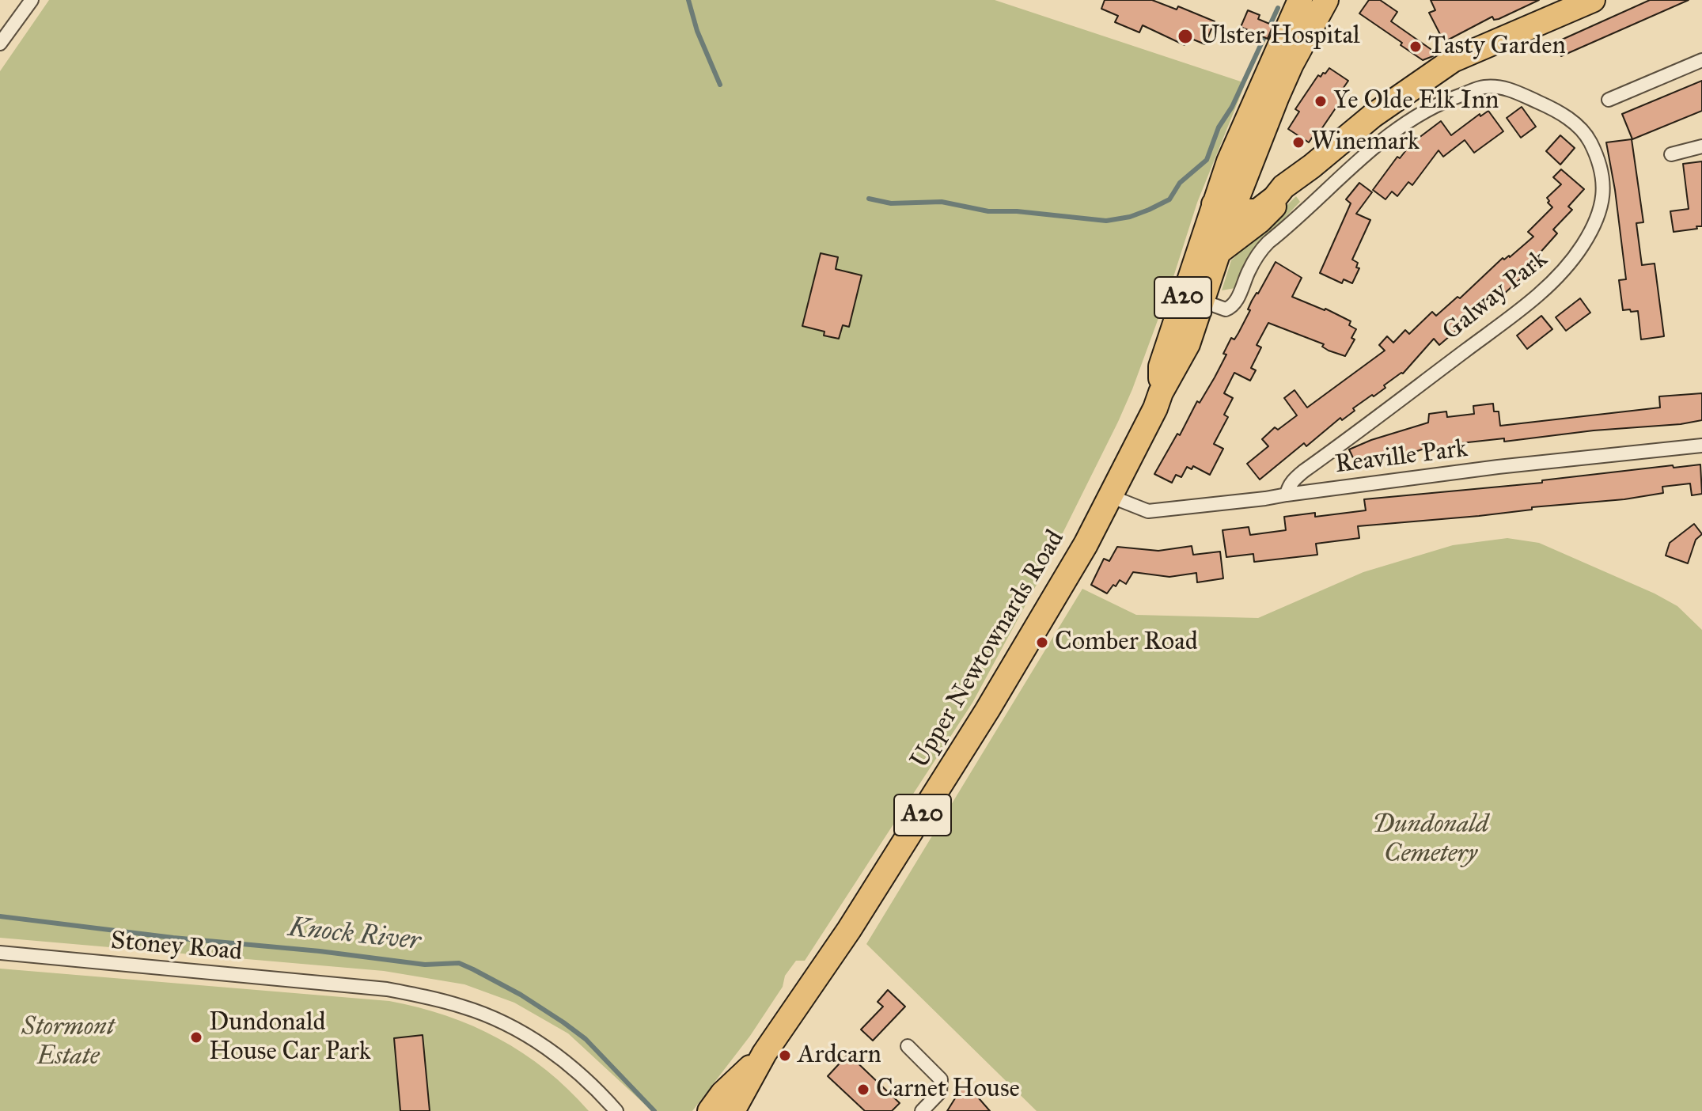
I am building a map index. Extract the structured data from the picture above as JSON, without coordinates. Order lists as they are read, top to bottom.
{
  "streets": {
    "highway": ["A20", "Upper Newtownards Road"],
    "street": ["Galway Park", "Reaville Park", "Stoney Road"]
  },
  "crossings": [
    ["Galway Park", "Reaville Park"],
    ["Galway Park", "Upper Newtownards Road"],
    ["Reaville Park", "Upper Newtownards Road"]
  ],
  "water": ["Knock River"],
  "parks": ["Dundonald Cemetery", "Stormont Estate"],
  "places": [
    "Ulster Hospital",
    "Tasty Garden",
    "Ye Olde Elk Inn",
    "Winemark",
    "Comber Road",
    "Dundonald House Car Park",
    "Ardcarn",
    "Carnet House"
  ]
}
